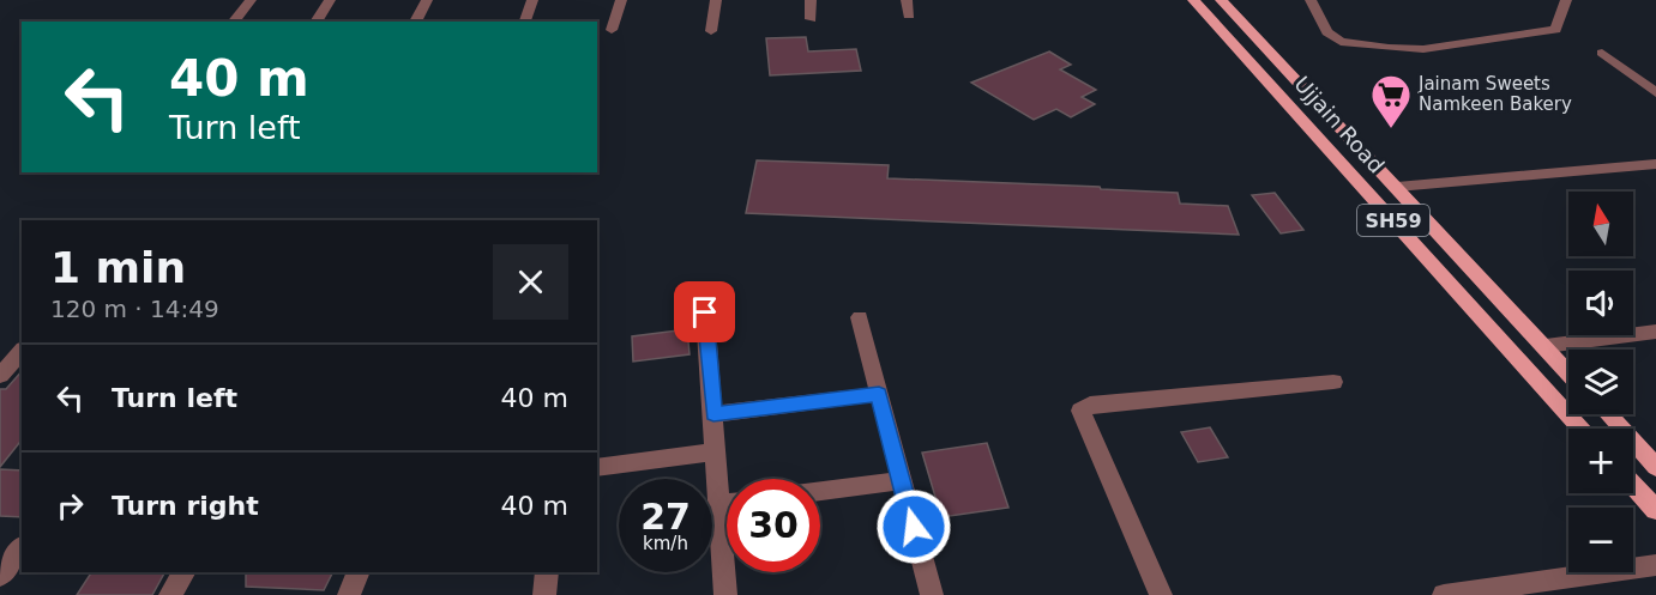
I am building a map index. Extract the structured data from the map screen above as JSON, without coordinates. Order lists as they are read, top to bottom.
{
  "streets": {
    "main road": ["Ujjain Road", "SH59"]
  },
  "places": {
    "supermarket": ["Jainam Sweets Namkeen Bakery"]
  },
  "north": "top",
  "page": {
    "turn": ["40 m", "Turn left"],
    "map_buttons": ["+", "−"],
    "heading": ["1 min", "120 m · 14:49"],
    "list": [
      {
        "name": "Turn left",
        "value": "40 m"
      },
      {
        "name": "Turn right",
        "value": "40 m"
      }
    ],
    "speed": "27 km/h",
    "limit": "30"
  }
}
